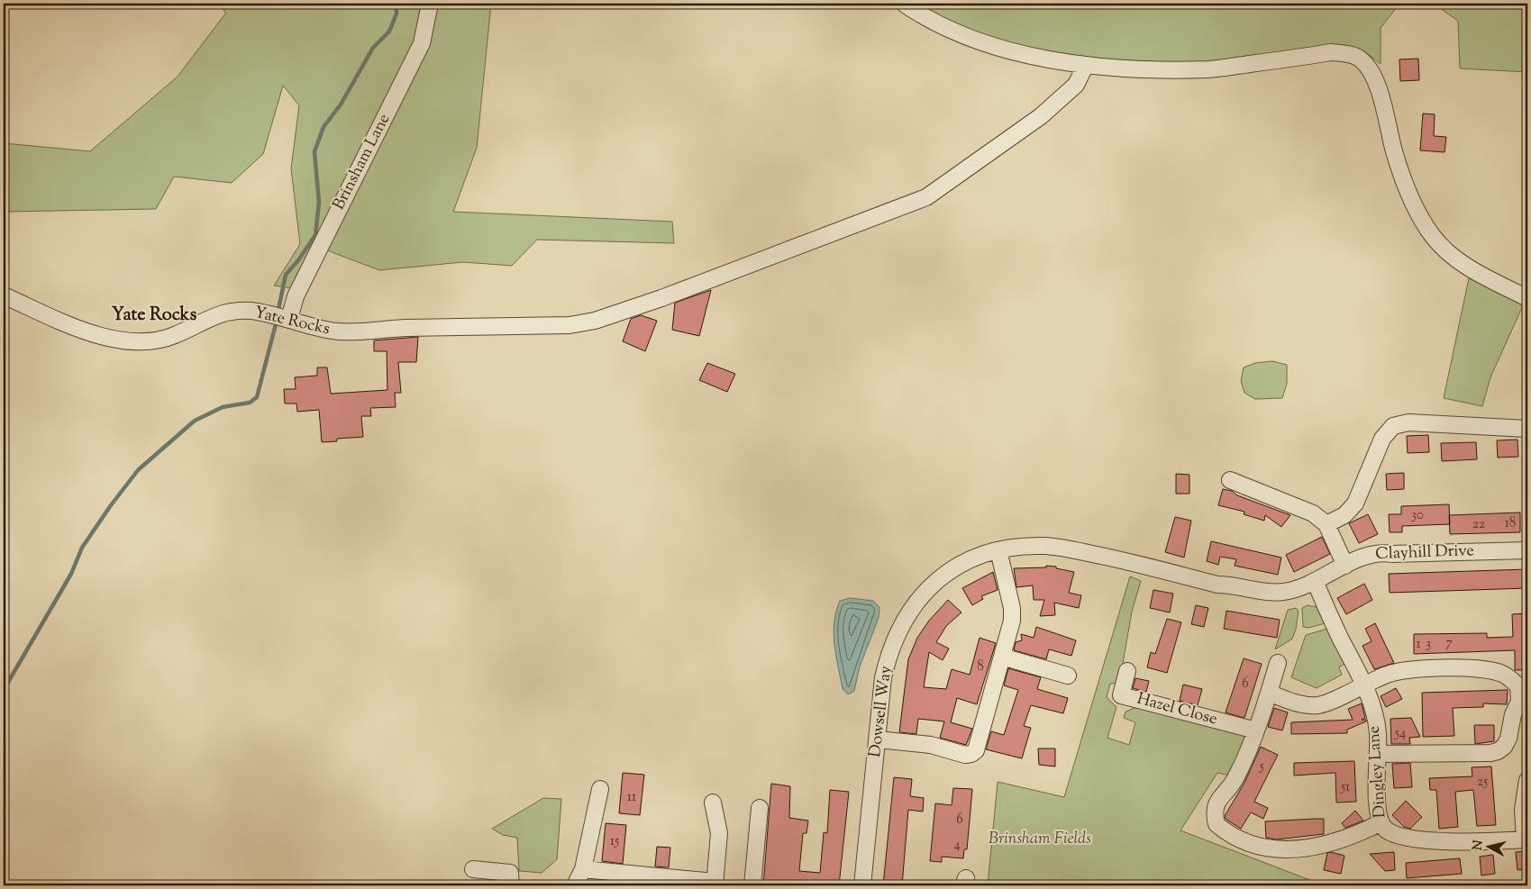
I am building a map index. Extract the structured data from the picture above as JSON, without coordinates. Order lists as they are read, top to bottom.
{
  "streets": {
    "street": [
      "Brinsham Lane",
      "Yate Rocks",
      "Clayhill Drive",
      "Hazel Close",
      "Dowsell Way",
      "Dingley Lane"
    ]
  },
  "crossings": [
    ["Brinsham Lane", "Yate Rocks"],
    ["Clayhill Drive", "Dowsell Way"],
    ["Clayhill Drive", "Dingley Lane"]
  ],
  "districts": ["Yate Rocks"],
  "parks": ["Brinsham Fields"],
  "house_numbers": [
    "30",
    "18",
    "22",
    "7",
    "1",
    "3",
    "8",
    "6",
    "54",
    "5",
    "25",
    "51",
    "11",
    "6",
    "15",
    "4"
  ],
  "north": "left"
}
